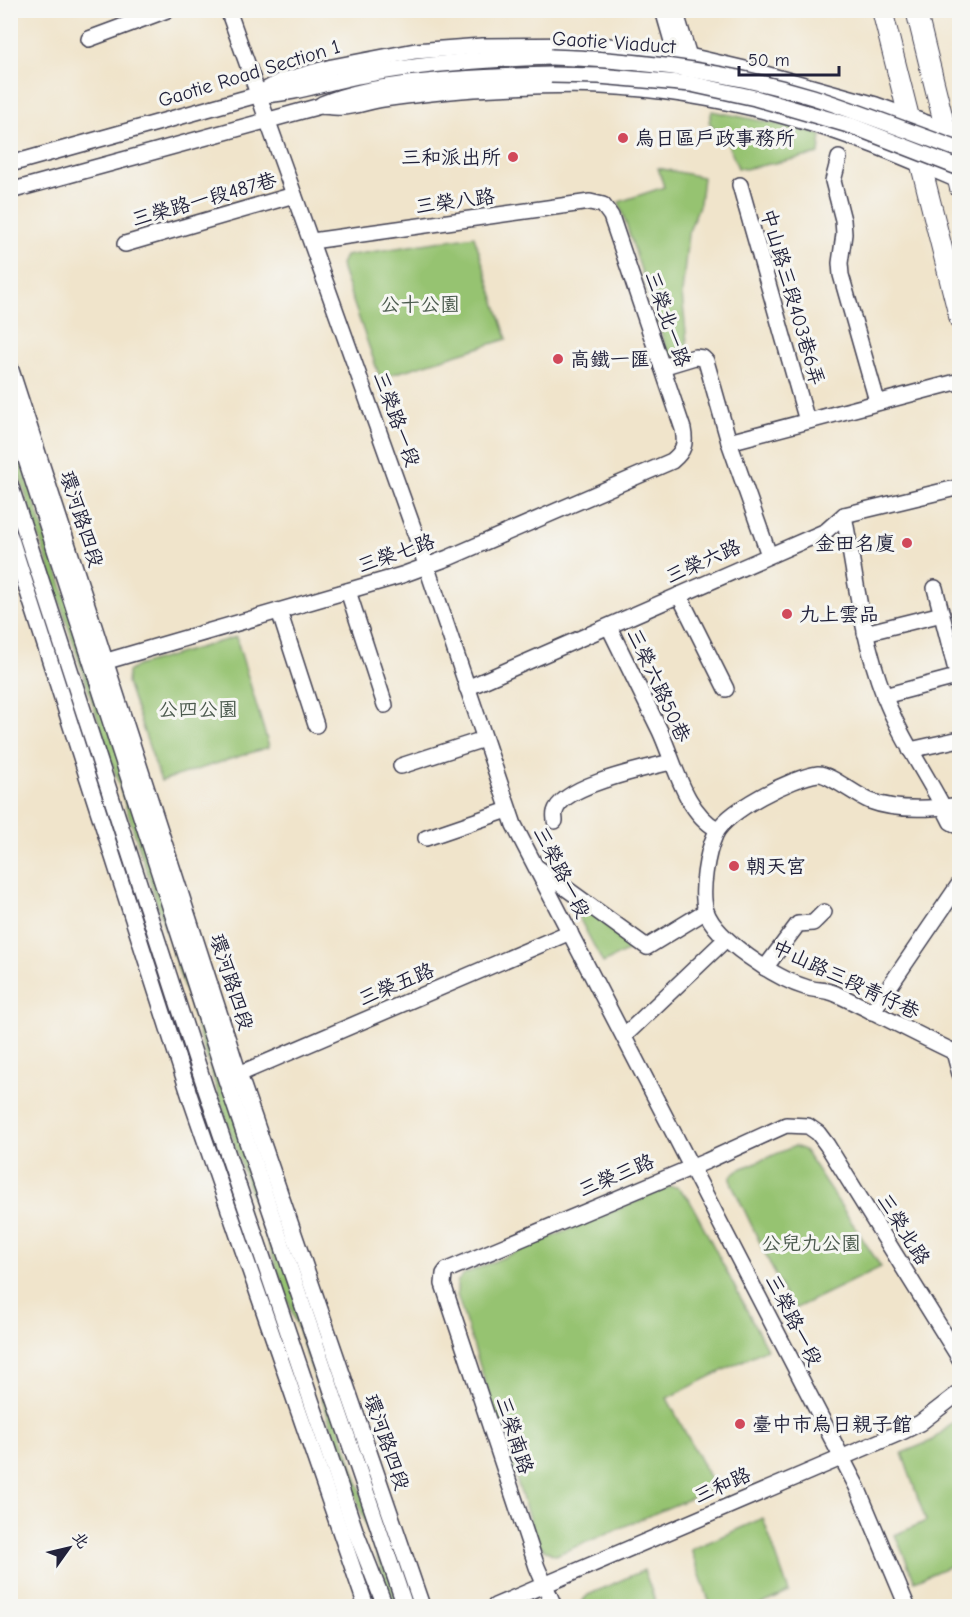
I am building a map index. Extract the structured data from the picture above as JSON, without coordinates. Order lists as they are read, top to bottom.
{
  "streets": {
    "street": [
      "Gaotie Viaduct",
      "Gaotie Road Section 1",
      "三榮路一段487巷",
      "三榮八路",
      "中山路三段403巷6弄",
      "三榮北一路",
      "三榮路一段",
      "環河路四段",
      "三榮七路",
      "三榮六路",
      "三榮六路50巷",
      "中山路三段青仔巷",
      "三榮五路",
      "三榮三路",
      "三榮北路",
      "三榮南路",
      "三和路"
    ]
  },
  "crossings": [
    ["Gaotie Viaduct", "Gaotie Road Section 1"],
    ["Gaotie Viaduct", "三榮路一段"],
    ["Gaotie Road Section 1", "三榮路一段"],
    ["三榮路一段487巷", "三榮路一段"],
    ["三榮八路", "三榮北一路"],
    ["三榮八路", "三榮路一段"],
    ["三榮北一路", "三榮七路"],
    ["三榮路一段", "三榮七路"],
    ["三榮路一段", "三榮六路"],
    ["三榮路一段", "三榮五路"],
    ["三榮路一段", "三榮三路"],
    ["三榮路一段", "三和路"],
    ["環河路四段", "三榮七路"],
    ["環河路四段", "三榮五路"],
    ["三榮六路", "三榮六路50巷"],
    ["三榮三路", "三榮北路"],
    ["三榮三路", "三榮南路"],
    ["三榮南路", "三和路"]
  ],
  "parks": ["公十公園", "公四公園", "公兒九公園"],
  "places": [
    "烏日區戶政事務所",
    "三和派出所",
    "高鐵一匯",
    "金田名廈",
    "九上雲品",
    "朝天宮",
    "臺中市烏日親子館"
  ],
  "scale_bar": "50 m",
  "north": "top right"
}
